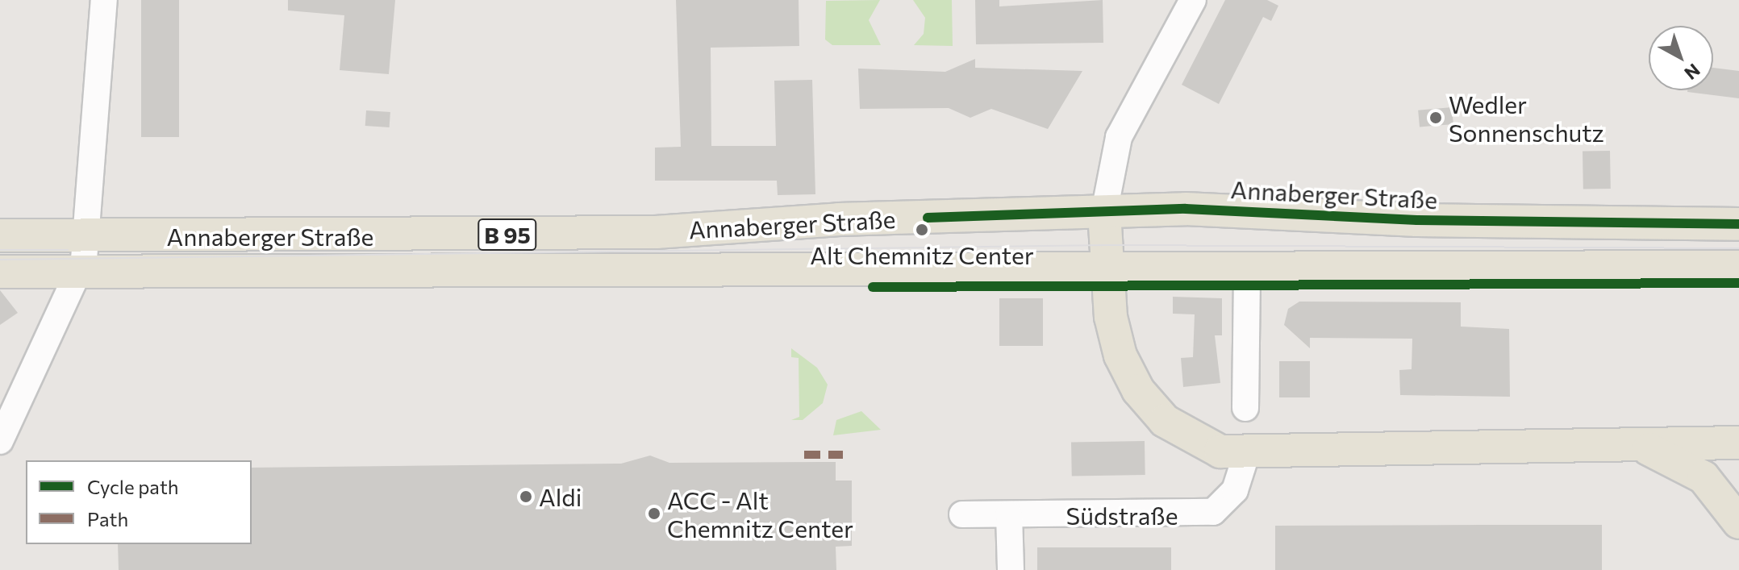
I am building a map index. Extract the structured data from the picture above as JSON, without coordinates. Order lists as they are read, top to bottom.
{
  "streets": {
    "main road": ["Annaberger Straße", "B 95"],
    "street": ["Südstraße"]
  },
  "crossings": [
    ["Annaberger Straße", "B 95"]
  ],
  "places": [
    "Wedler Sonnenschutz",
    "Alt Chemnitz Center",
    "Aldi",
    "ACC - Alt Chemnitz Center"
  ],
  "legend": ["Cycle path", "Path"],
  "north": "bottom right"
}
